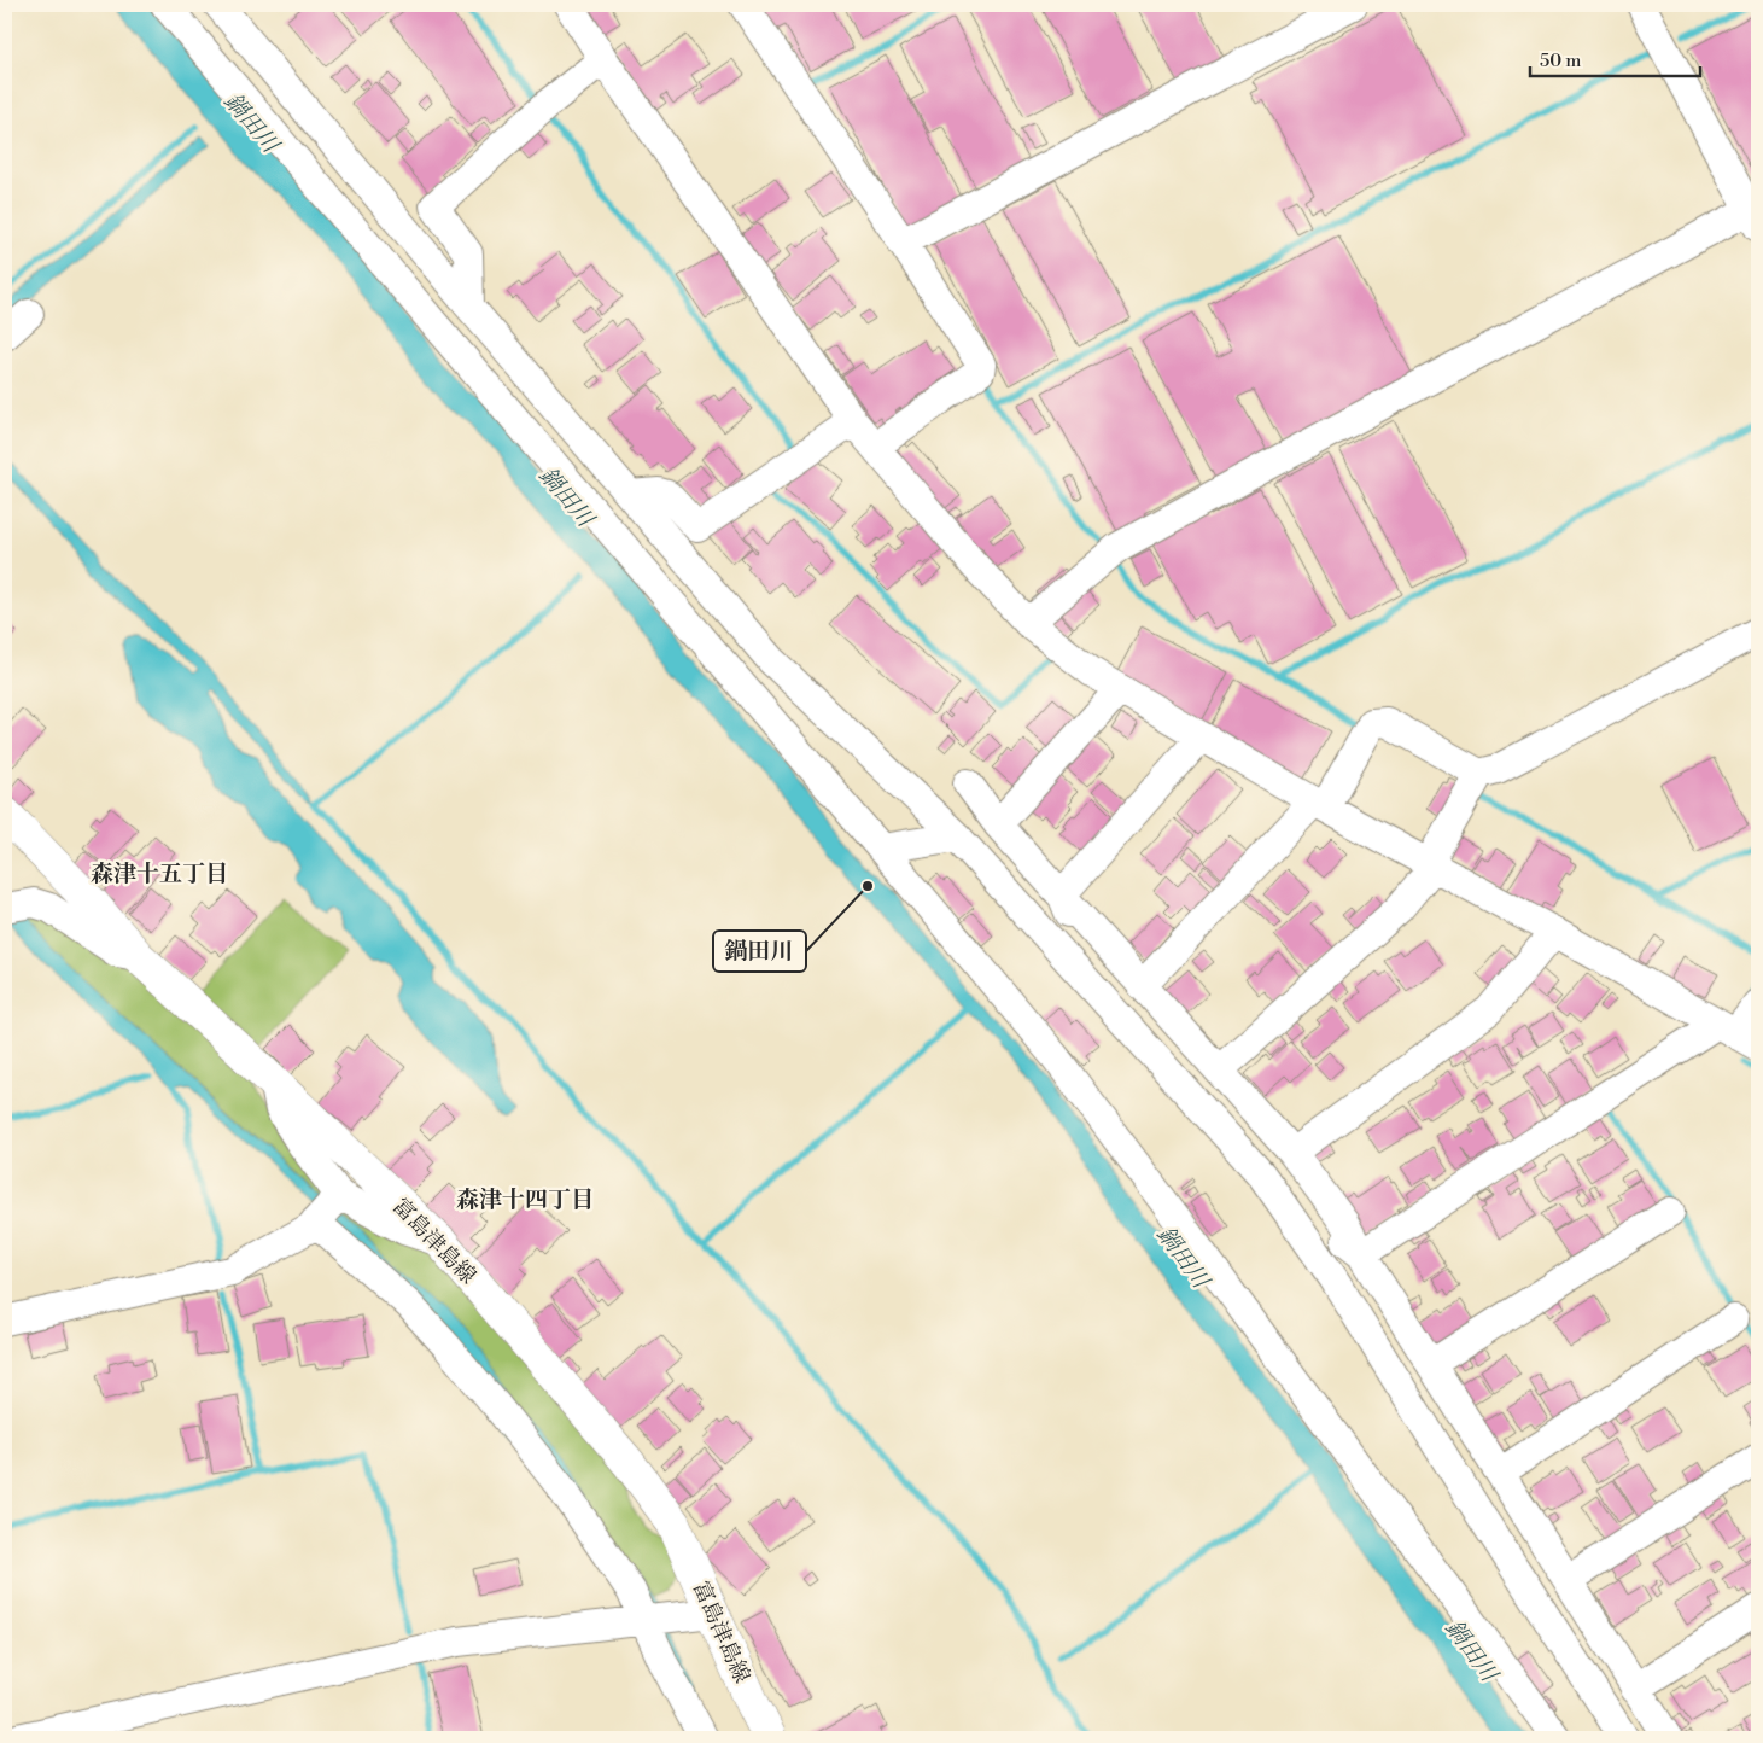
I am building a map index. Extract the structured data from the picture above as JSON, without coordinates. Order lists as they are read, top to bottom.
{
  "streets": {
    "main road": ["富島津島線"]
  },
  "districts": ["森津十五丁目", "森津十四丁目"],
  "water": ["鍋田川"],
  "places": ["鍋田川"],
  "scale_bar": "50 m"
}
